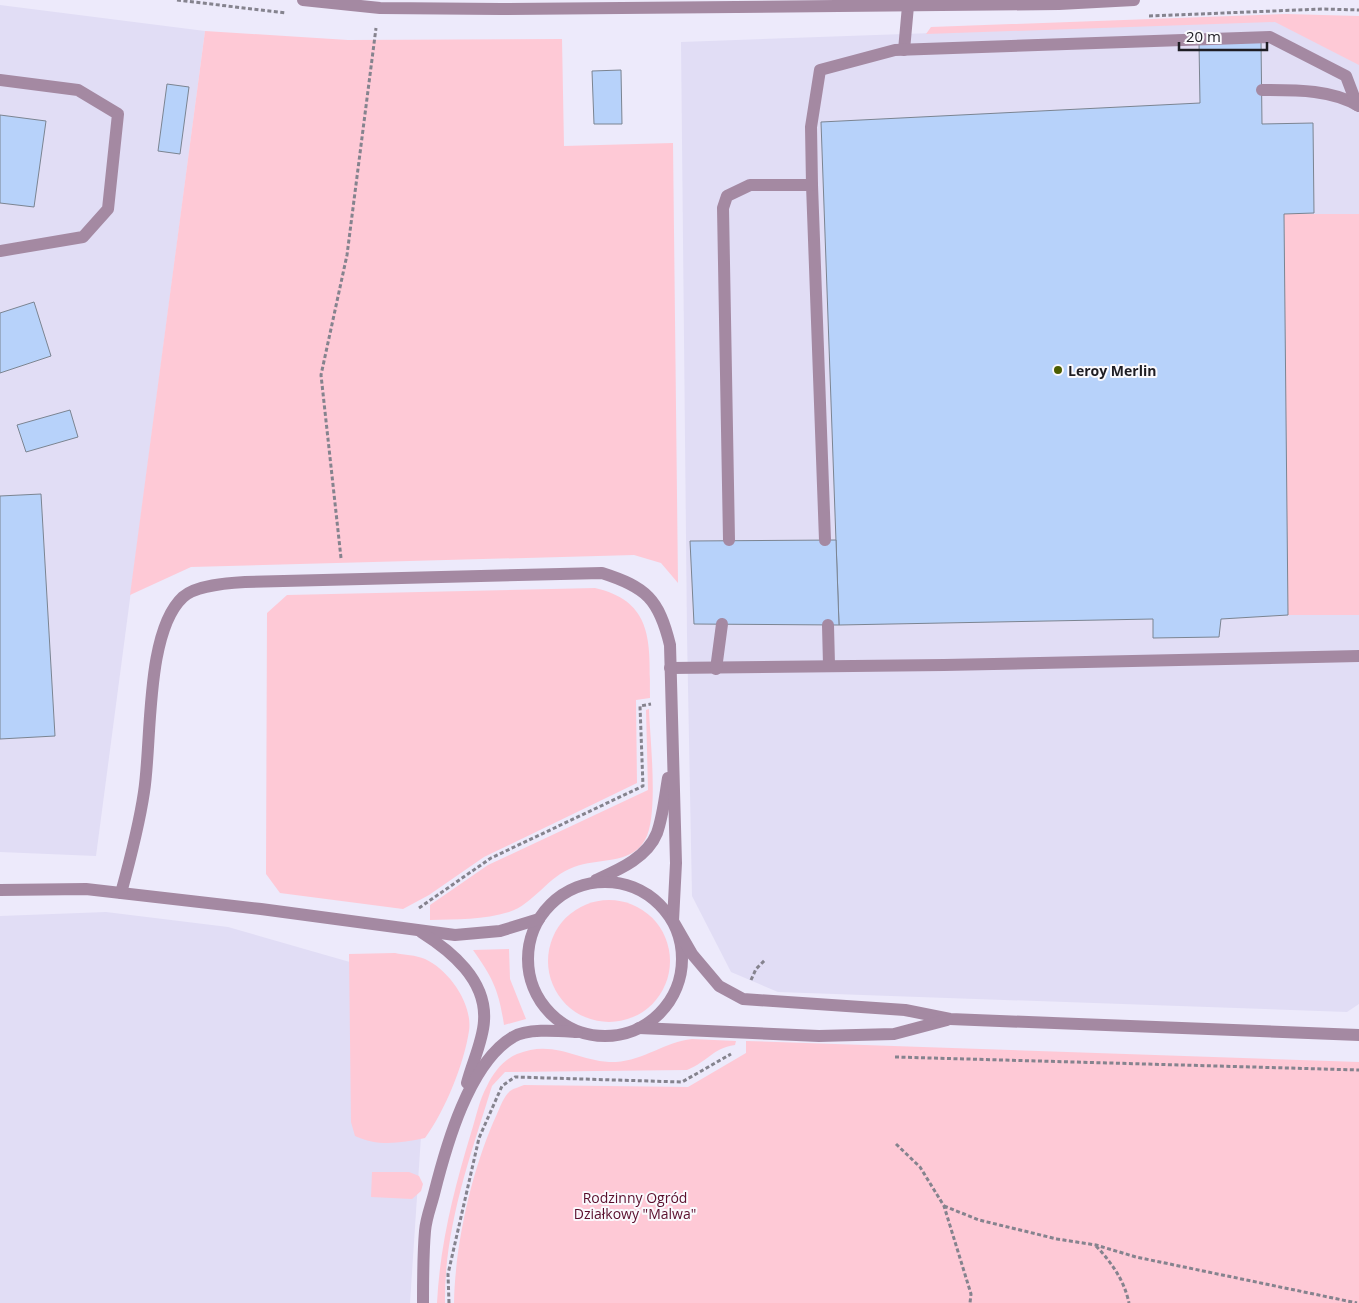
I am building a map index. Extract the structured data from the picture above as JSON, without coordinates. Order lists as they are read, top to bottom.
{
  "parks": ["Rodzinny Ogród Działkowy \"Malwa\""],
  "places": ["Leroy Merlin"],
  "scale_bar": "20 m"
}
